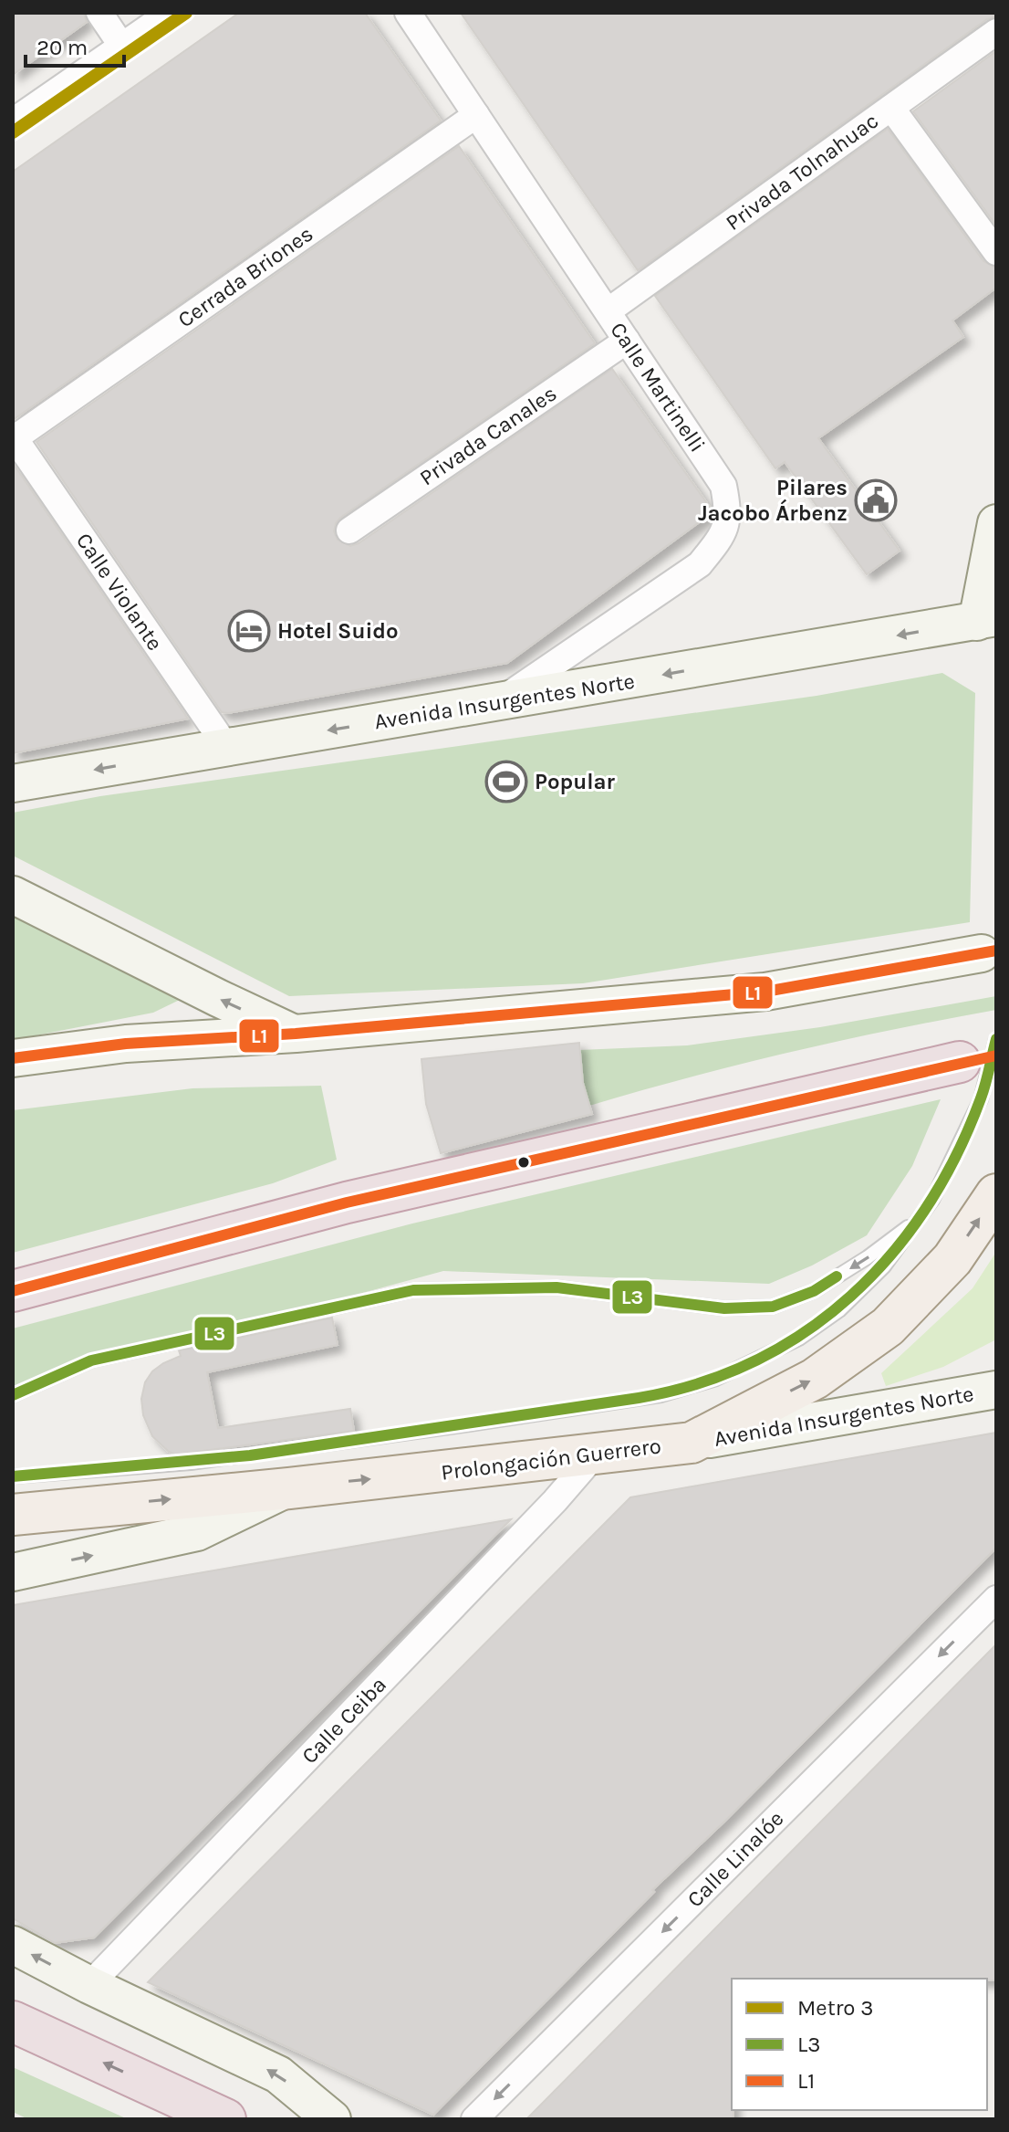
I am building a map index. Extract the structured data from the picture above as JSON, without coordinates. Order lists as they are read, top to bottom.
{
  "streets": {
    "main road": ["Avenida Insurgentes Norte", "Prolongación Guerrero"],
    "street": [
      "Privada Tolnahuac",
      "Cerrada Briones",
      "Calle Martinelli",
      "Privada Canales",
      "Calle Violante",
      "Calle Ceiba",
      "Calle Linalóe"
    ]
  },
  "crossings": [
    ["Privada Tolnahuac", "Calle Martinelli"],
    ["Cerrada Briones", "Calle Martinelli"],
    ["Cerrada Briones", "Calle Violante"],
    ["Calle Martinelli", "Privada Canales"],
    ["Calle Martinelli", "Avenida Insurgentes Norte"],
    ["Calle Violante", "Avenida Insurgentes Norte"],
    ["Avenida Insurgentes Norte", "Prolongación Guerrero"],
    ["Prolongación Guerrero", "Calle Ceiba"]
  ],
  "one_way": ["Calle Linalóe"],
  "places": {
    "public building": ["Pilares Jacobo Árbenz"],
    "hotel": ["Hotel Suido"],
    "sports": ["Popular"]
  },
  "lines": ["metro line 3", "transit line L1", "transit line L3"],
  "legend": ["Metro 3", "L3", "L1"],
  "scale_bar": "20 m"
}
